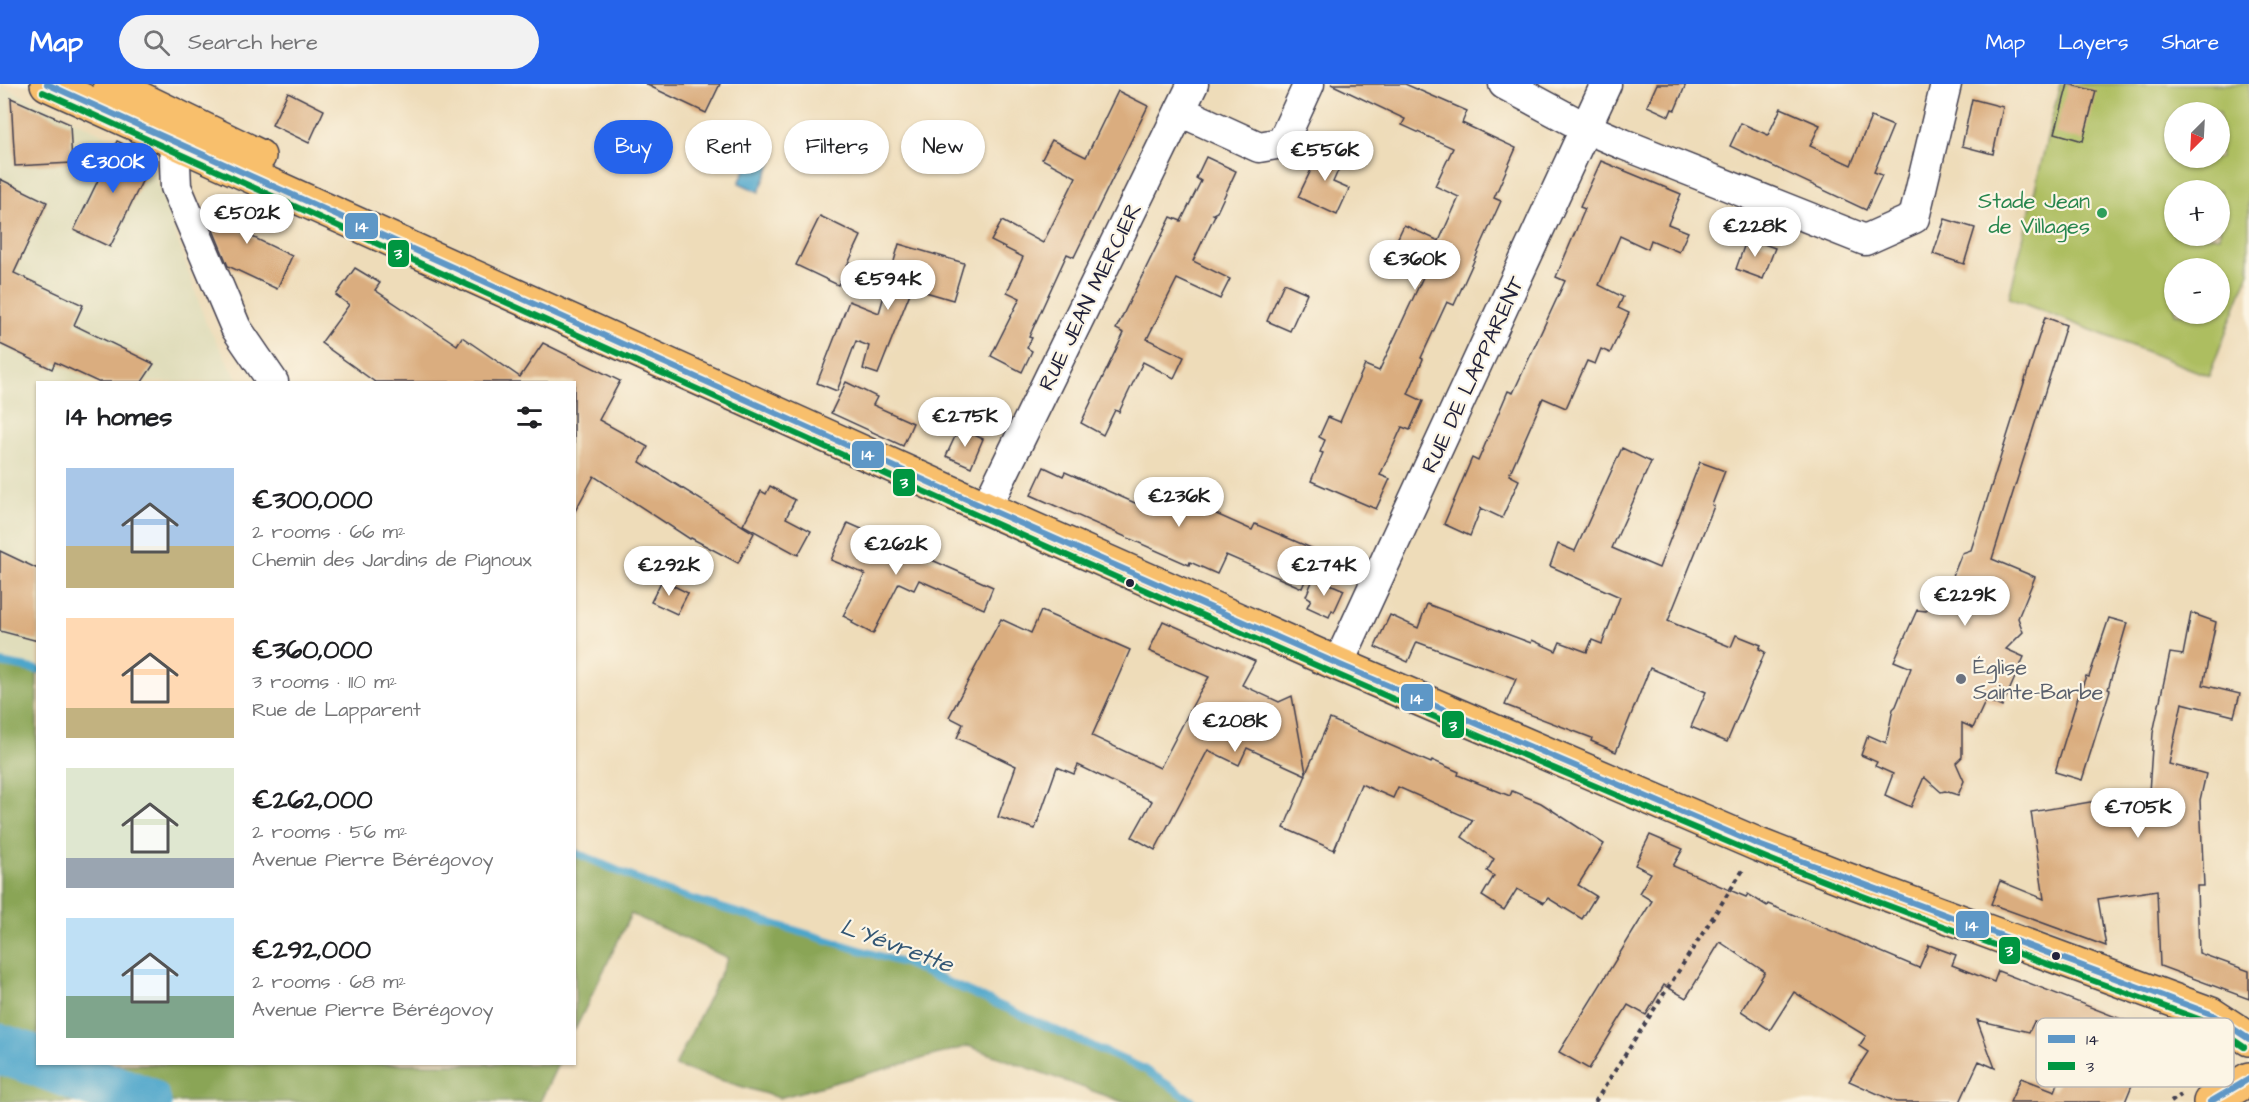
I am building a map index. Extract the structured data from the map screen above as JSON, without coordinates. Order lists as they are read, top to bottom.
{
  "streets": {
    "street": ["RUE JEAN MERCIER", "RUE DE LAPPARENT"]
  },
  "water": ["L'Yévrette"],
  "places": ["Stade Jean de Villages", "Église Sainte-Barbe"],
  "lines": ["transit line 14", "transit line 3"],
  "legend": ["14", "3"],
  "north": "bottom left",
  "page": {
    "header": "Map",
    "search": "Search here",
    "nav": ["Map", "Layers", "Share"],
    "map_buttons": ["+", "−"],
    "chip": [
      "Buy",
      "Rent",
      "Filters",
      "New"
    ],
    "price": [
      "€556K",
      "€300K",
      "€502K",
      "€228K",
      "€360K",
      "€594K",
      "€275K",
      "€236K",
      "€262K",
      "€292K",
      "€274K",
      "€229K",
      "€208K",
      "€705K"
    ],
    "heading": "14 homes",
    "list": [
      {
        "name": "€300,000",
        "note": "2 rooms · 66 m² · Chemin des Jardins de Pignoux"
      },
      {
        "name": "€360,000",
        "note": "3 rooms · 110 m² · Rue de Lapparent"
      },
      {
        "name": "€262,000",
        "note": "2 rooms · 56 m² · Avenue Pierre Bérégovoy"
      },
      {
        "name": "€292,000",
        "note": "2 rooms · 68 m² · Avenue Pierre Bérégovoy"
      }
    ]
  }
}
